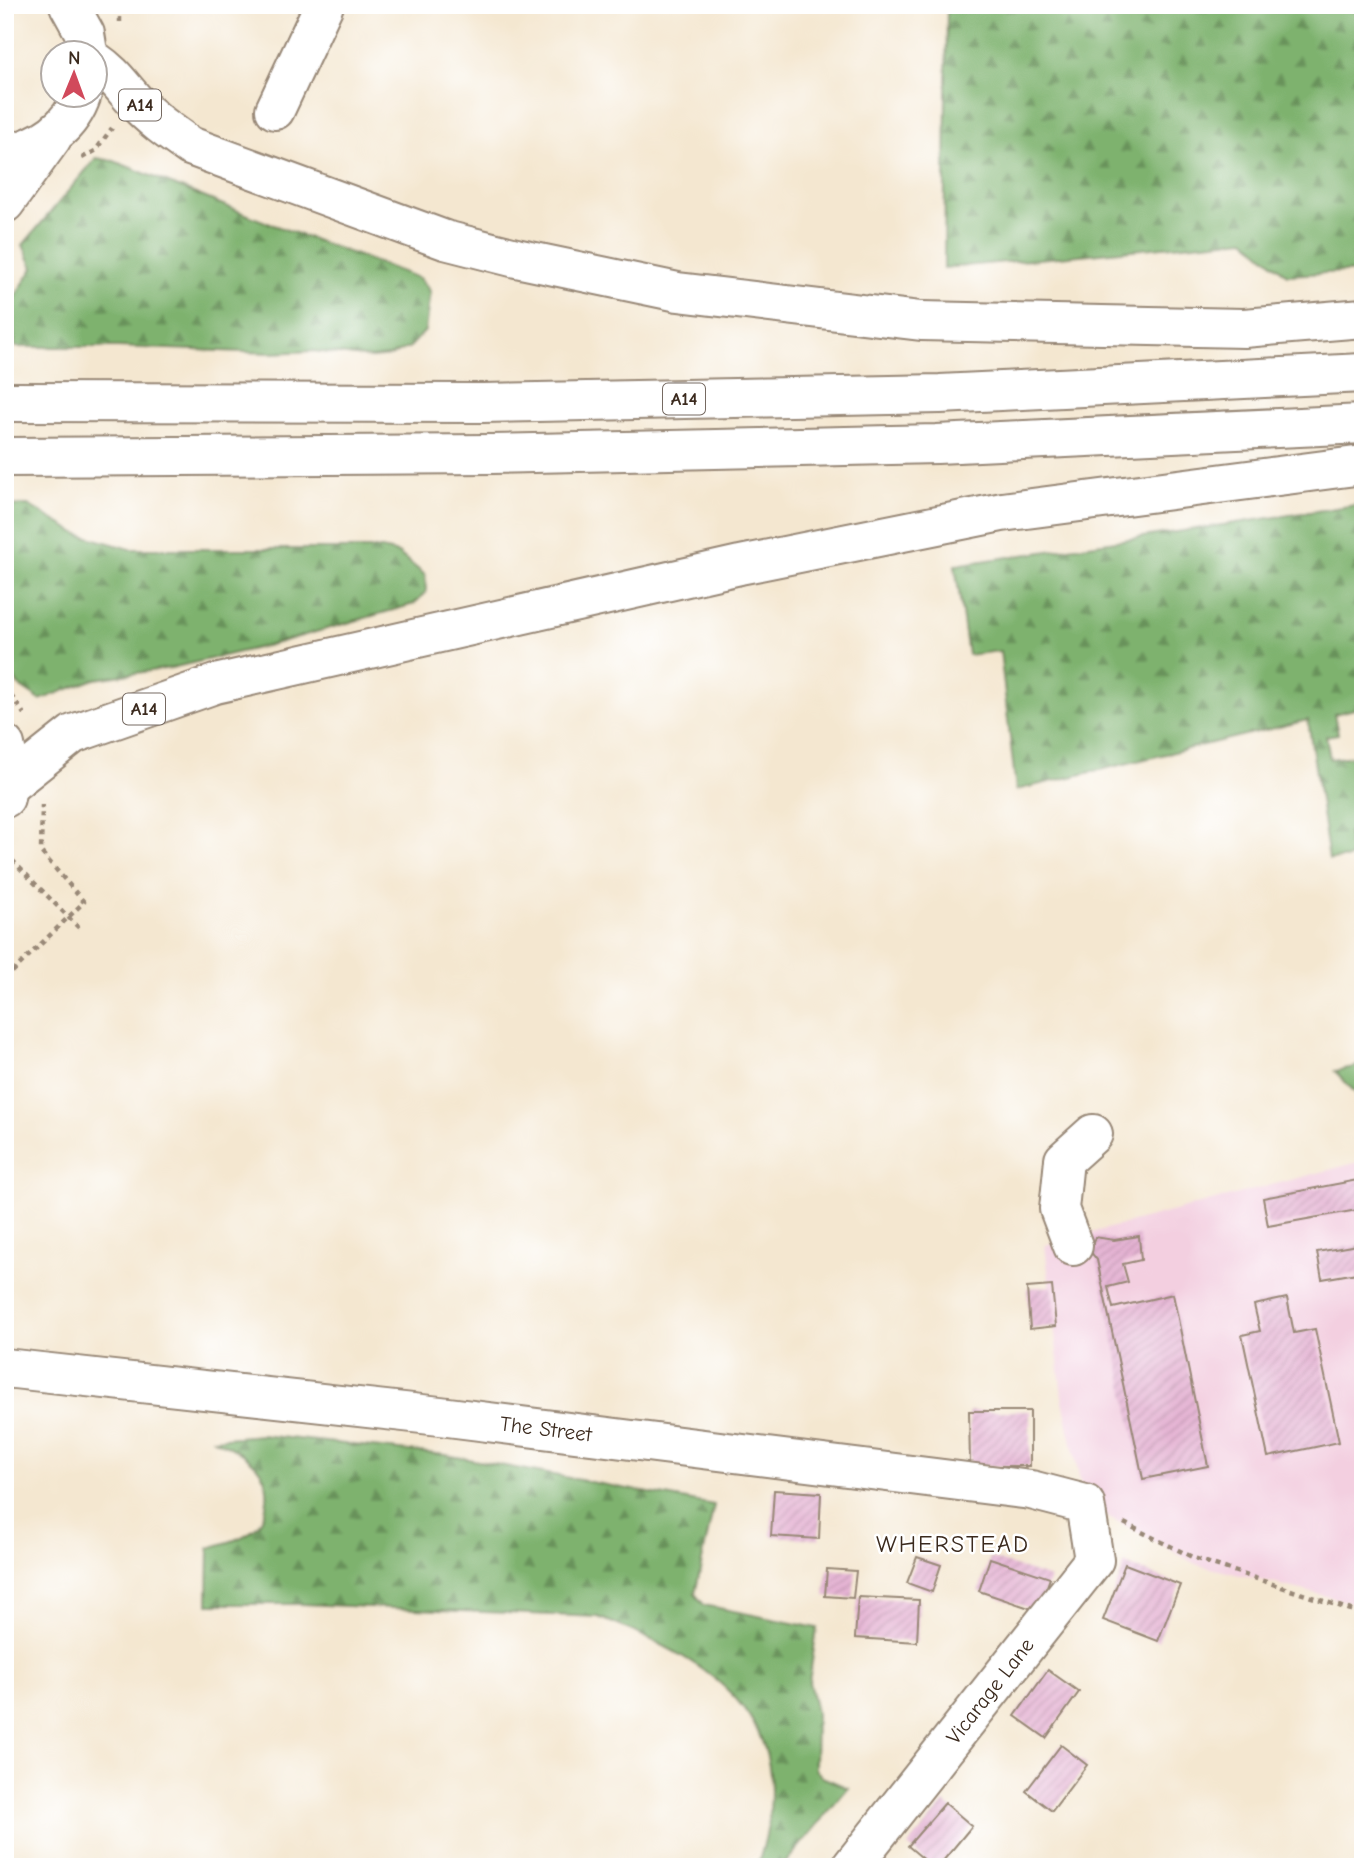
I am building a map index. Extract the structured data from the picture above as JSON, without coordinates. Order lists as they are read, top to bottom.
{
  "streets": {
    "main road": ["A14", "The Street", "Vicarage Lane"]
  },
  "crossings": [
    ["The Street", "Vicarage Lane"]
  ],
  "districts": ["WHERSTEAD"],
  "north": "top"
}
